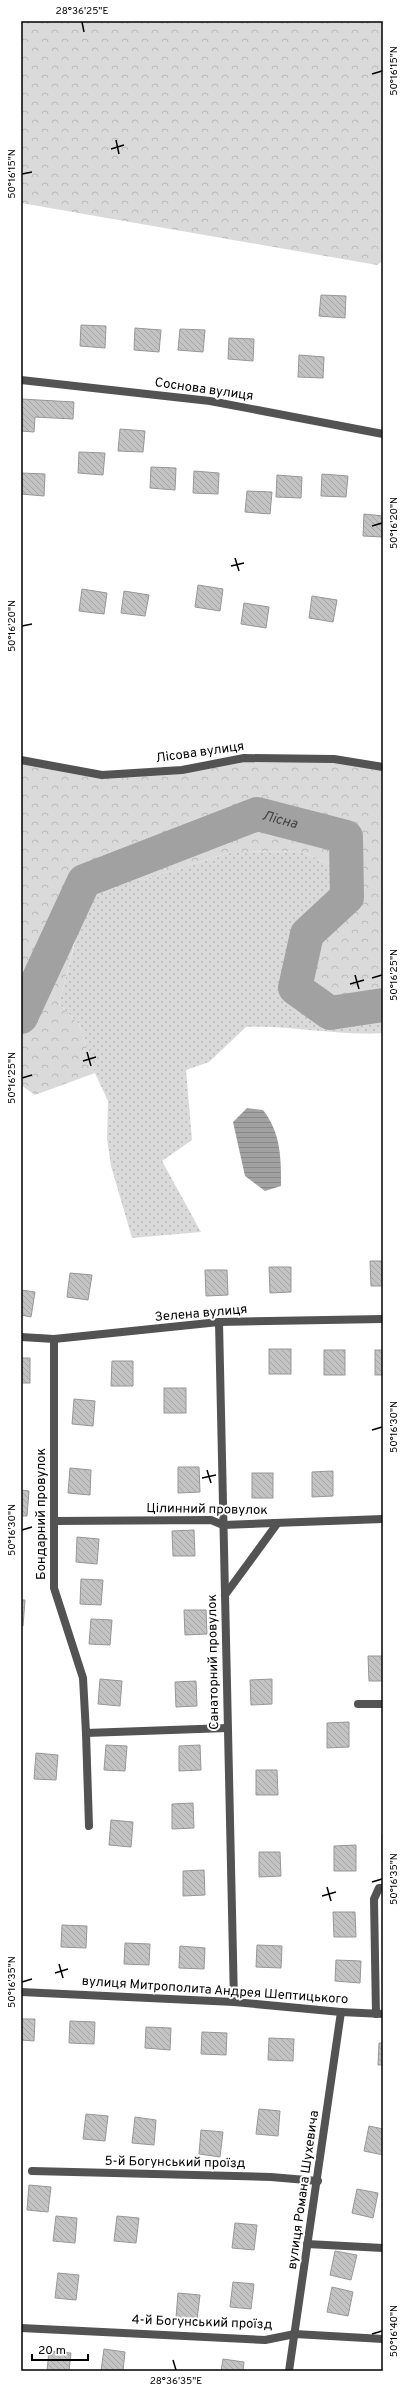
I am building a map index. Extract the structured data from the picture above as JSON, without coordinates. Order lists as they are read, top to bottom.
{
  "streets": {
    "street": [
      "Соснова вулиця",
      "Лісова вулиця",
      "Зелена вулиця",
      "Цілинний провулок",
      "Бондарний провулок",
      "Санаторний провулок",
      "вулиця Митрополита Андрея Шептицького",
      "5-й Богунський проїзд",
      "вулиця Романа Шухевича",
      "4-й Богунський проїзд"
    ]
  },
  "crossings": [
    ["Зелена вулиця", "Бондарний провулок"],
    ["Зелена вулиця", "Санаторний провулок"],
    ["Цілинний провулок", "Бондарний провулок"],
    ["Цілинний провулок", "Санаторний провулок"],
    ["Санаторний провулок", "вулиця Митрополита Андрея Шептицького"],
    ["вулиця Митрополита Андрея Шептицького", "вулиця Романа Шухевича"],
    ["5-й Богунський проїзд", "вулиця Романа Шухевича"],
    ["вулиця Романа Шухевича", "4-й Богунський проїзд"]
  ],
  "water": ["Лісна"],
  "scale_bar": "20 m",
  "coordinates": [
    "28°36'25\"E",
    "50°16'15\"N",
    "50°16'20\"N",
    "50°16'25\"N",
    "50°16'30\"N",
    "50°16'35\"N",
    "50°16'40\"N",
    "28°36'35\"E"
  ]
}
